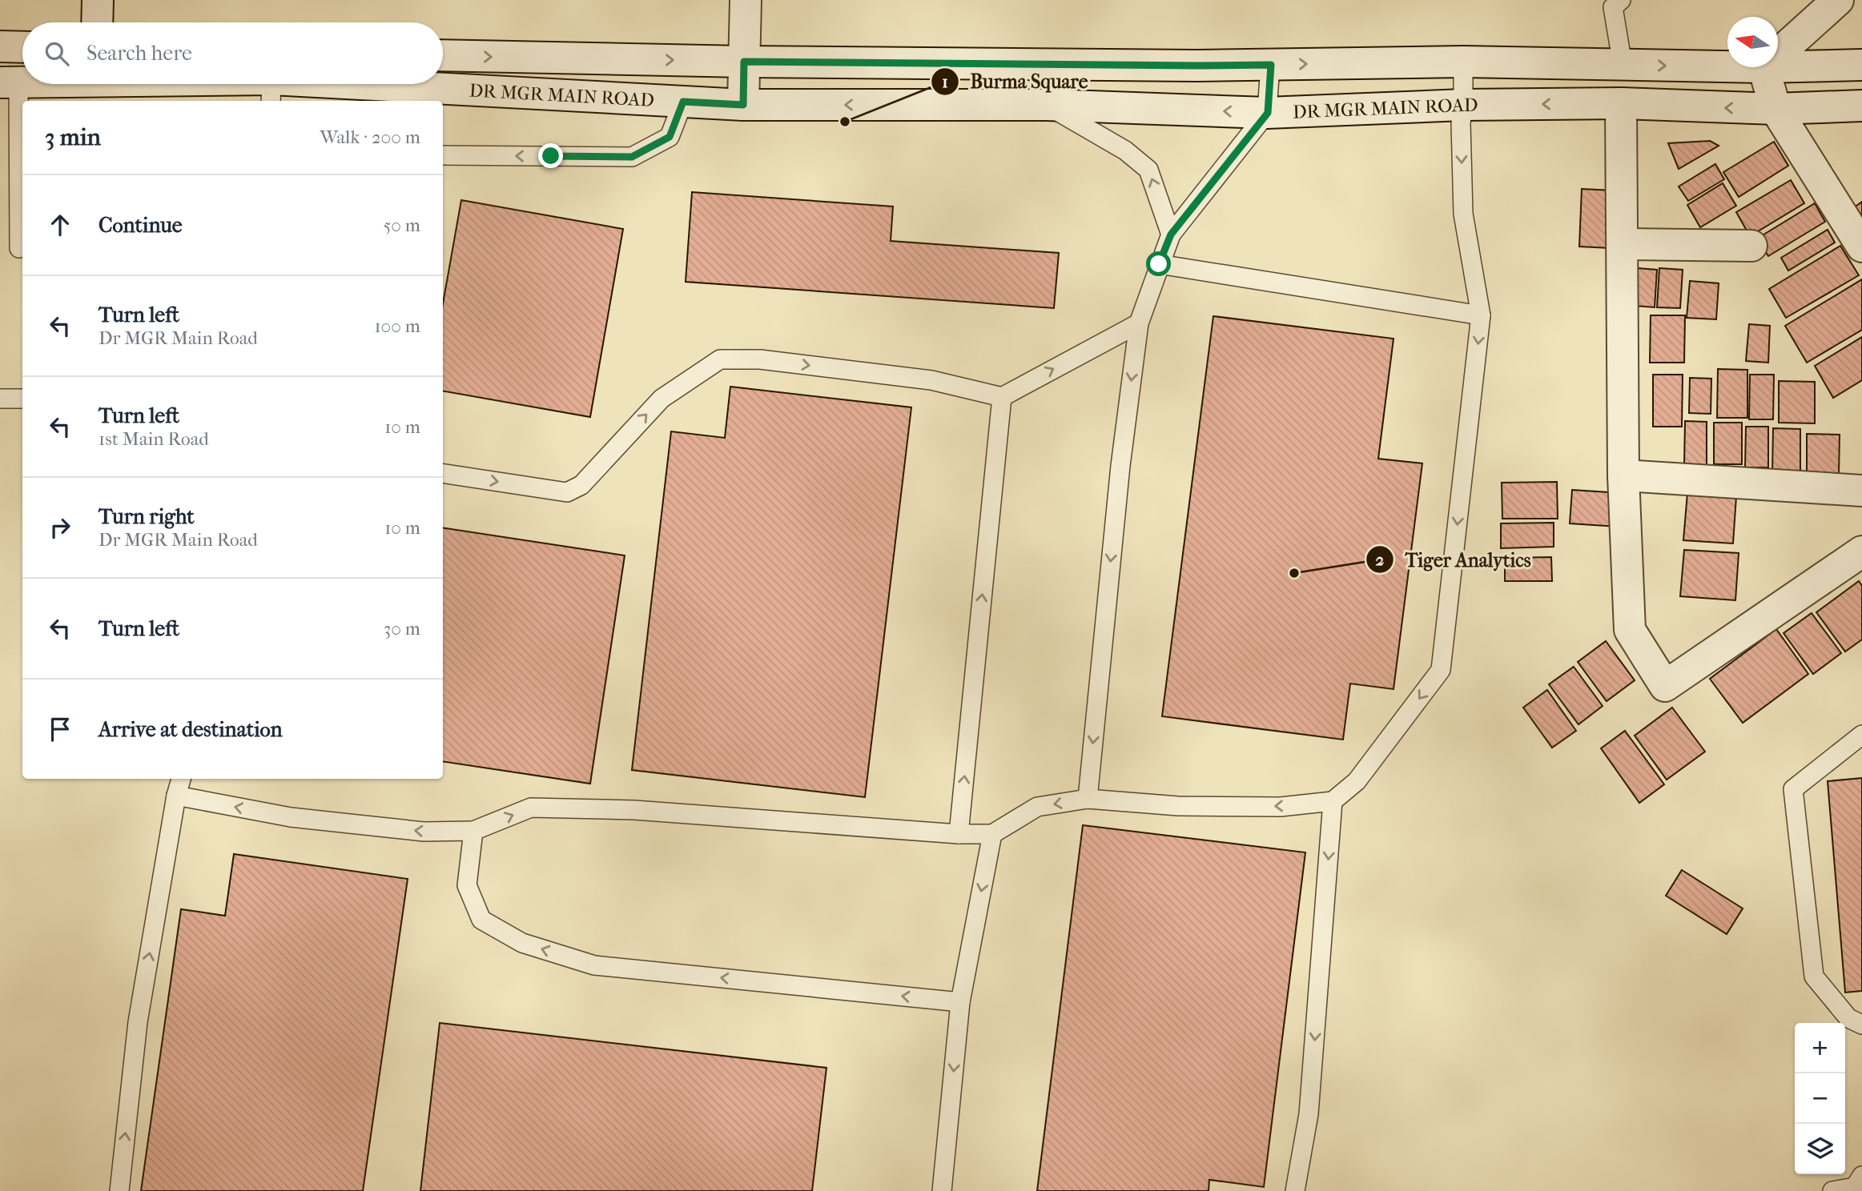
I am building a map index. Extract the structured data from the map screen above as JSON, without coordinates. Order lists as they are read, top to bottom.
{
  "streets": {
    "main road": ["DR MGR MAIN ROAD"]
  },
  "places": ["Burma Square", "Tiger Analytics"],
  "north": "left",
  "page": {
    "search": "Search here",
    "heading": ["3 min", "Walk · 200 m"],
    "list": [
      ["Continue", "50 m"],
      ["Turn left", "Dr MGR Main Road", "100 m"],
      ["Turn left", "1st Main Road", "10 m"],
      ["Turn right", "Dr MGR Main Road", "10 m"],
      ["Turn left", "30 m"],
      "Arrive at destination"
    ],
    "map_buttons": ["+", "−"]
  }
}
